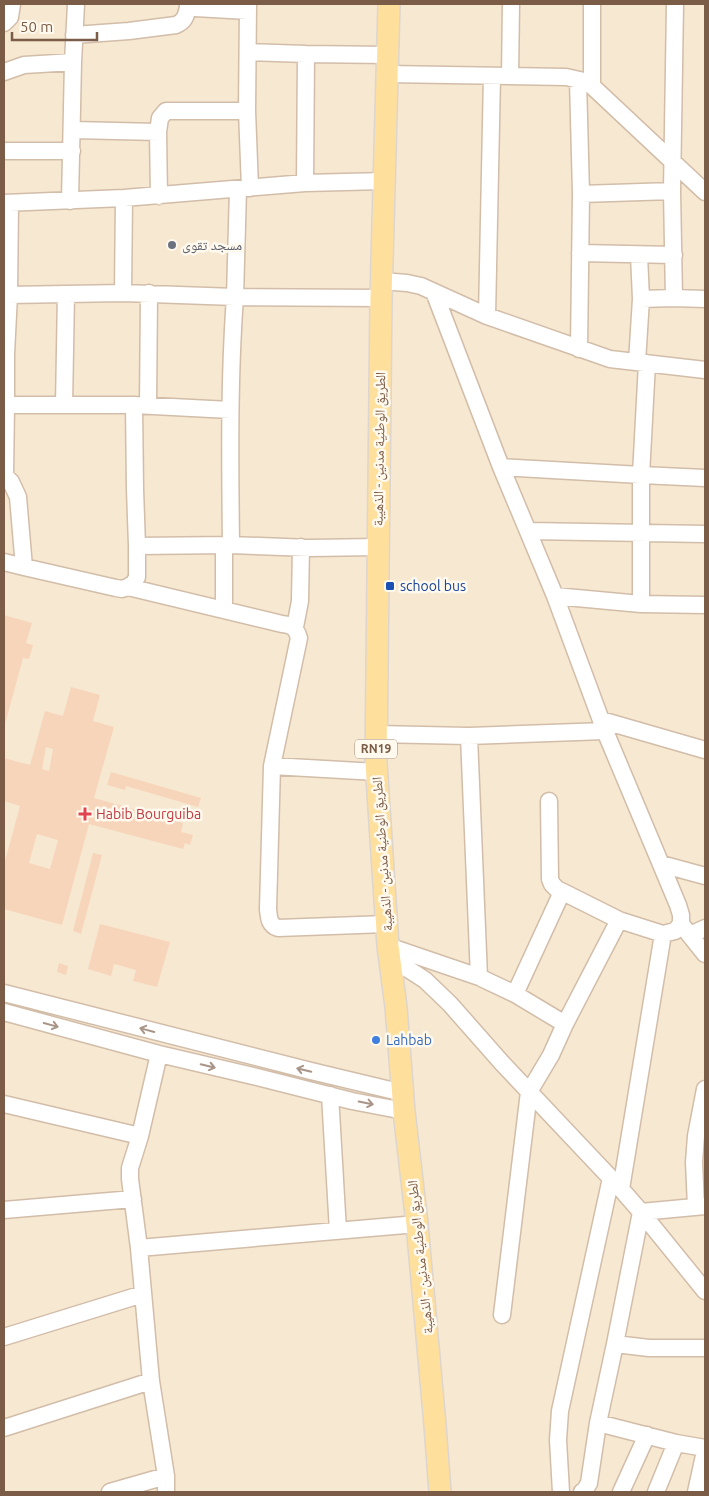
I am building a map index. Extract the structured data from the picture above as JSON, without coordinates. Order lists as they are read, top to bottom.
{
  "streets": {
    "main road": ["الطريق الوطنية مدنين - الذهيبة", "RN19"]
  },
  "places": {
    "other": ["مسجد تقوى", "Lahbab"],
    "transit": ["school bus"],
    "health": ["Habib Bourguiba"]
  },
  "scale_bar": "50 m"
}
